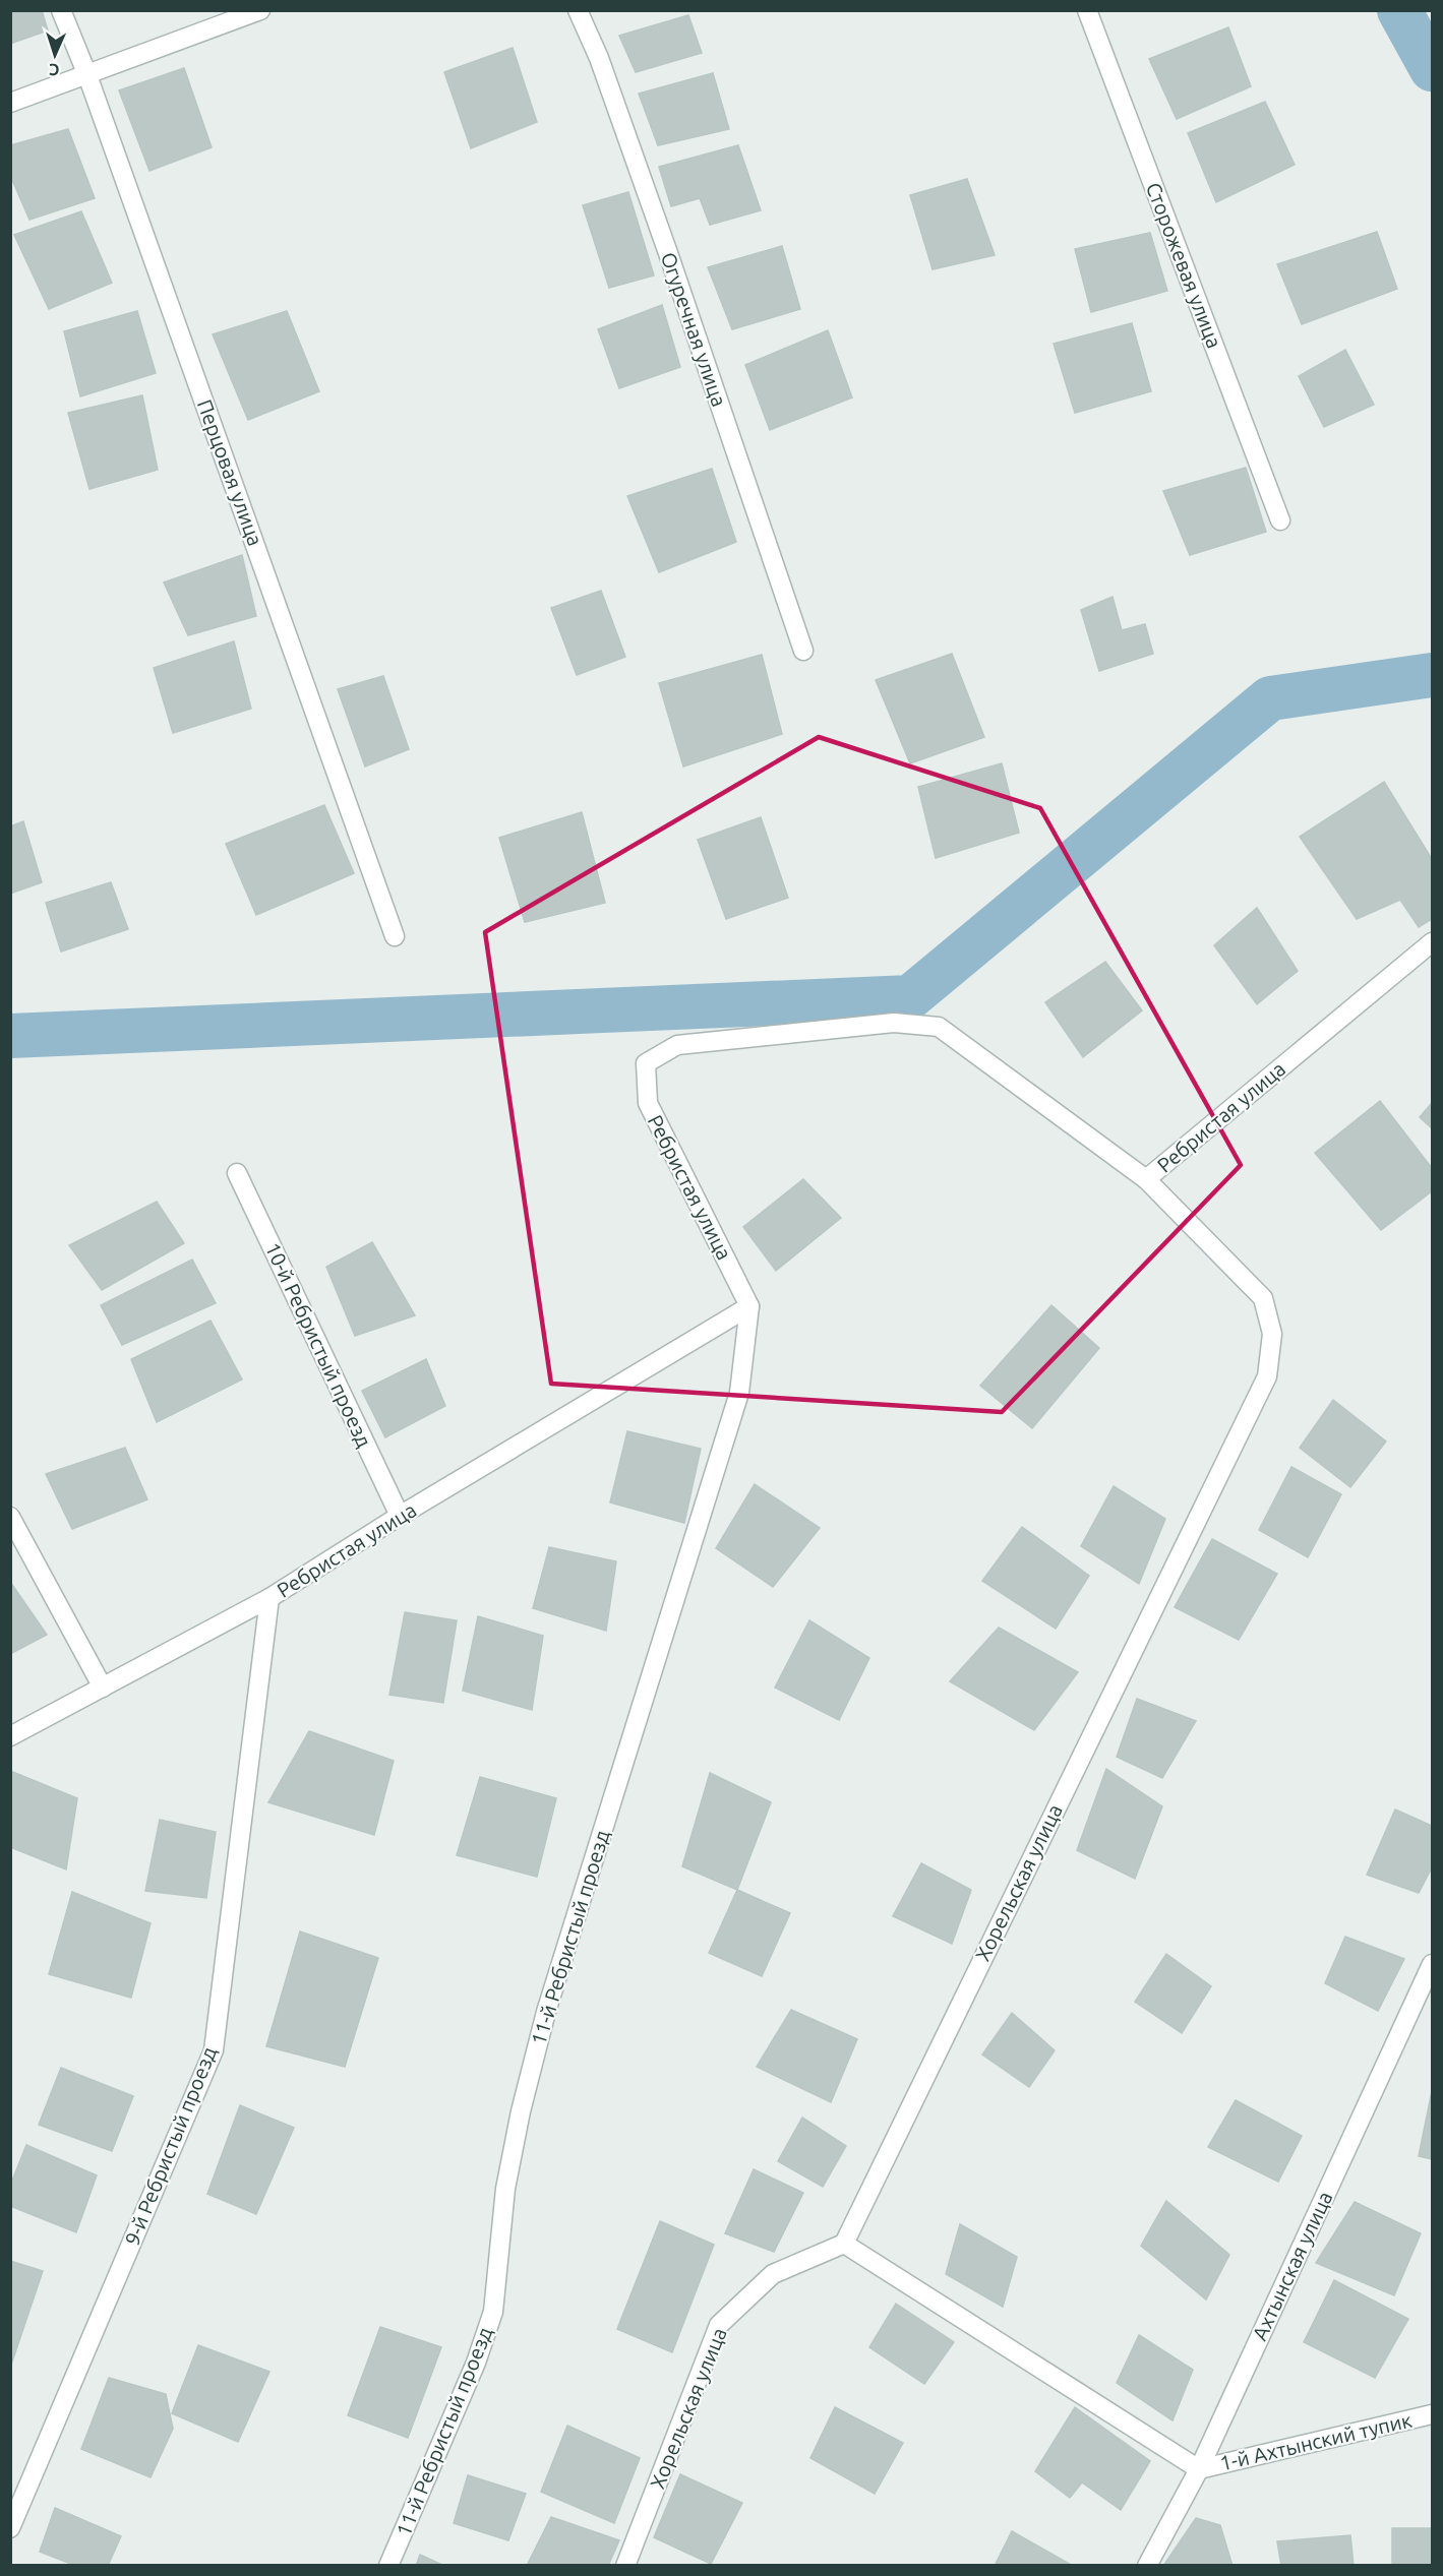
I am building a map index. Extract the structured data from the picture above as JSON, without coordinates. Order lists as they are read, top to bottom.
{
  "streets": {
    "street": [
      "Сторожевая улица",
      "Огуречная улица",
      "Перцовая улица",
      "Ребристая улица",
      "10-й Ребристый проезд",
      "Хорельская улица",
      "11-й Ребристый проезд",
      "9-й Ребристый проезд",
      "Ахтынская улица",
      "1-й Ахтынский тупик"
    ]
  },
  "crossings": [
    ["Ребристая улица", "10-й Ребристый проезд"],
    ["Ребристая улица", "Хорельская улица"],
    ["Ребристая улица", "11-й Ребристый проезд"],
    ["Ребристая улица", "9-й Ребристый проезд"],
    ["Ахтынская улица", "1-й Ахтынский тупик"]
  ],
  "north": "bottom"
}
